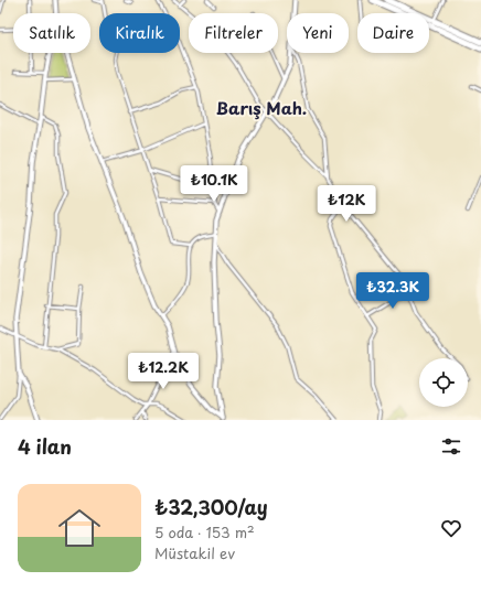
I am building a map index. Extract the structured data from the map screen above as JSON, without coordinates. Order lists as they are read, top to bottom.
{
  "districts": ["Barış Mah."],
  "page": {
    "chip": [
      "Satılık",
      "Kiralık",
      "Filtreler",
      "Yeni",
      "Daire"
    ],
    "price": [
      "₺10.1K",
      "₺12K",
      "₺32.3K",
      "₺12.2K"
    ],
    "heading": "4 ilan",
    "list": [
      {
        "name": "₺32,300/ay",
        "note": "5 oda · 153 m² · Müstakil ev"
      }
    ]
  }
}
